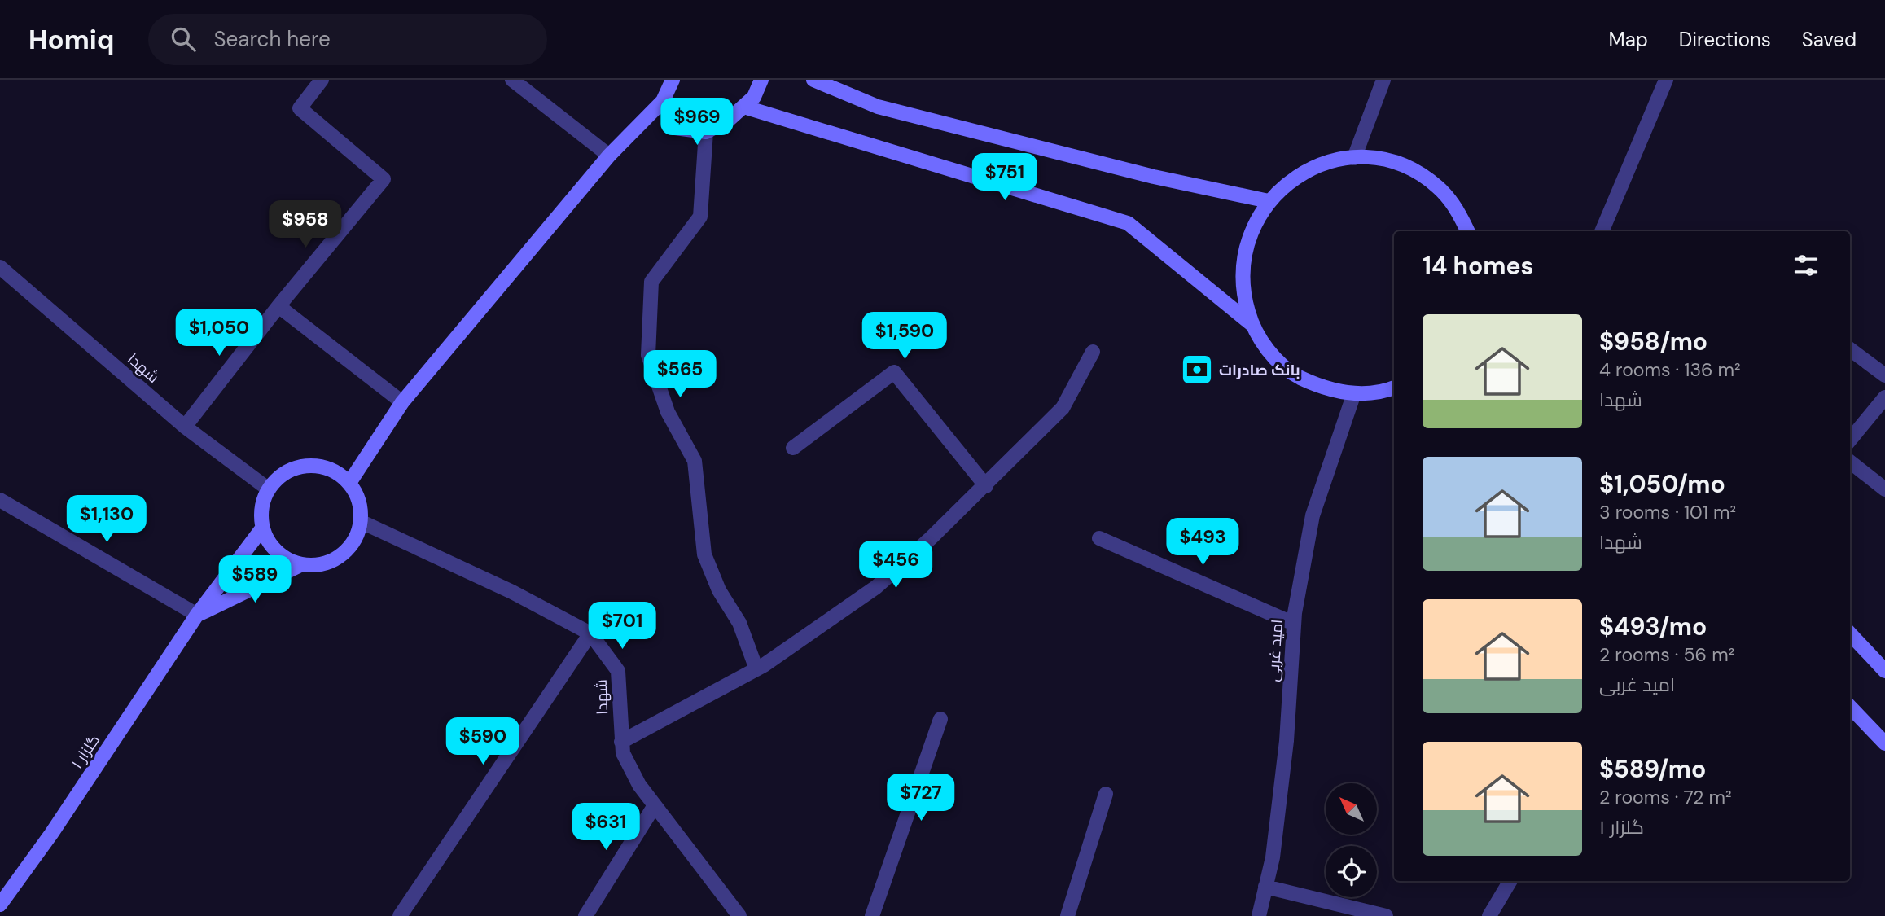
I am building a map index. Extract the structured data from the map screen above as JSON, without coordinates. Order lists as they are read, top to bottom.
{
  "streets": {
    "main road": ["گلزار ۱"],
    "street": ["شهدا", "امید غربی"]
  },
  "crossings": [
    ["شهدا", "گلزار ۱"]
  ],
  "places": {
    "bank": ["بانک صادرات"]
  },
  "north": "top left",
  "page": {
    "header": "Homiq",
    "search": "Search here",
    "nav": ["Map", "Directions", "Saved"],
    "price": [
      "$969",
      "$751",
      "$958",
      "$1,050",
      "$1,590",
      "$565",
      "$1,130",
      "$493",
      "$456",
      "$589",
      "$701",
      "$590",
      "$727",
      "$631"
    ],
    "heading": "14 homes",
    "list": [
      {
        "name": "$958/mo",
        "note": "4 rooms · 136 m² · شهدا"
      },
      {
        "name": "$1,050/mo",
        "note": "3 rooms · 101 m² · شهدا"
      },
      {
        "name": "$493/mo",
        "note": "2 rooms · 56 m² · امید غربی"
      },
      {
        "name": "$589/mo",
        "note": "2 rooms · 72 m² · گلزار ۱"
      }
    ]
  }
}
